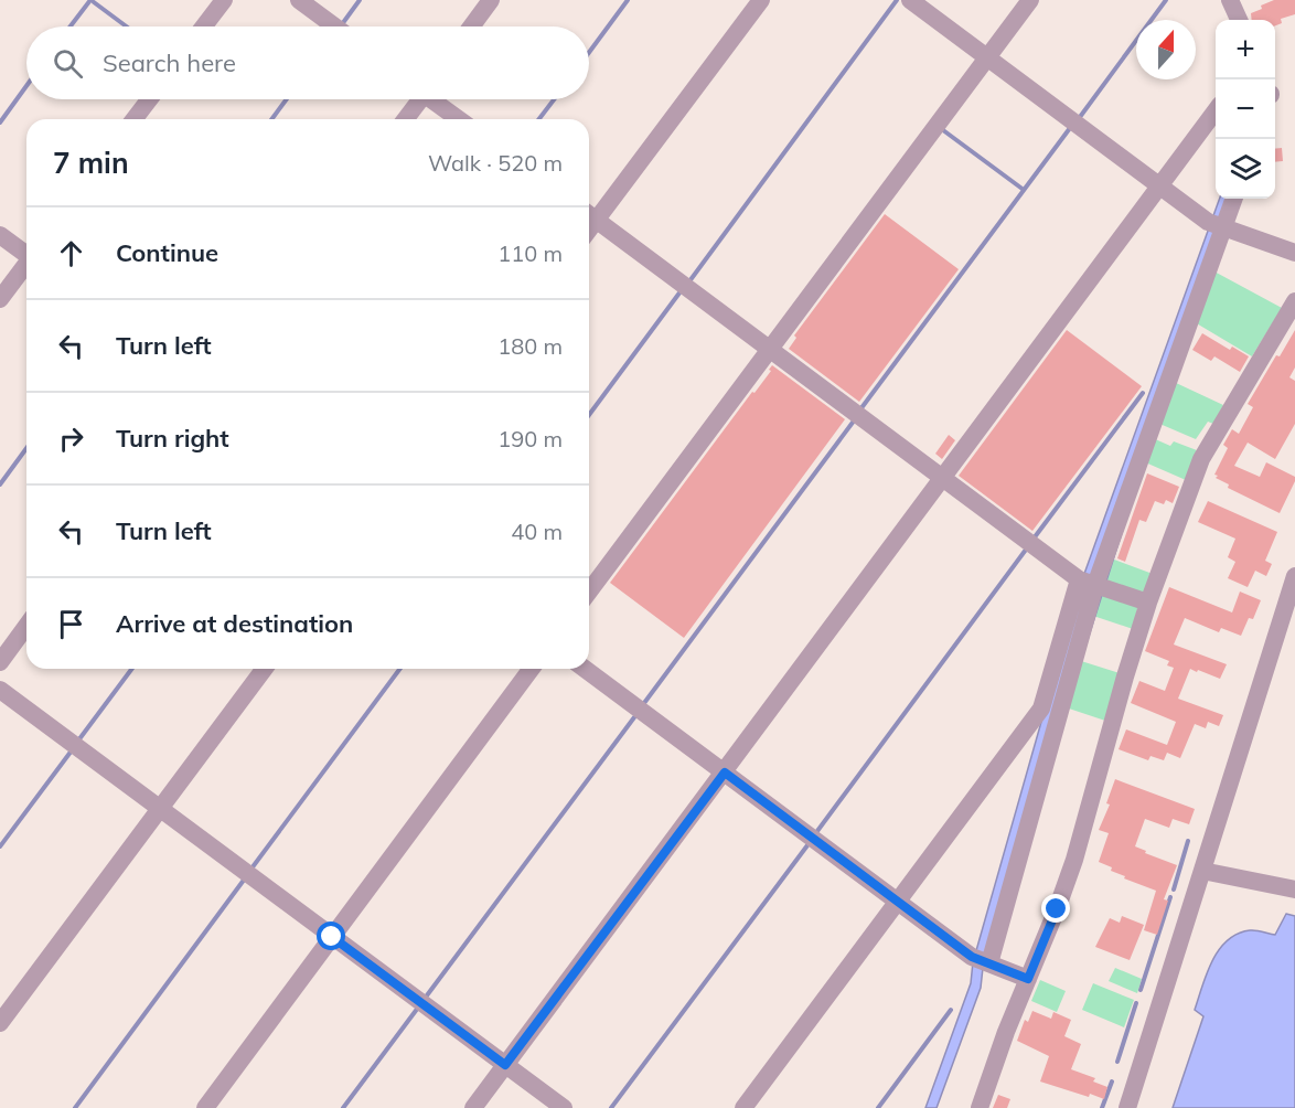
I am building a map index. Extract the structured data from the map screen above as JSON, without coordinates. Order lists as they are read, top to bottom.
{
  "north": "top",
  "page": {
    "map_buttons": ["+", "−"],
    "search": "Search here",
    "heading": ["7 min", "Walk · 520 m"],
    "list": [
      ["Continue", "110 m"],
      ["Turn left", "180 m"],
      ["Turn right", "190 m"],
      ["Turn left", "40 m"],
      "Arrive at destination"
    ]
  }
}
